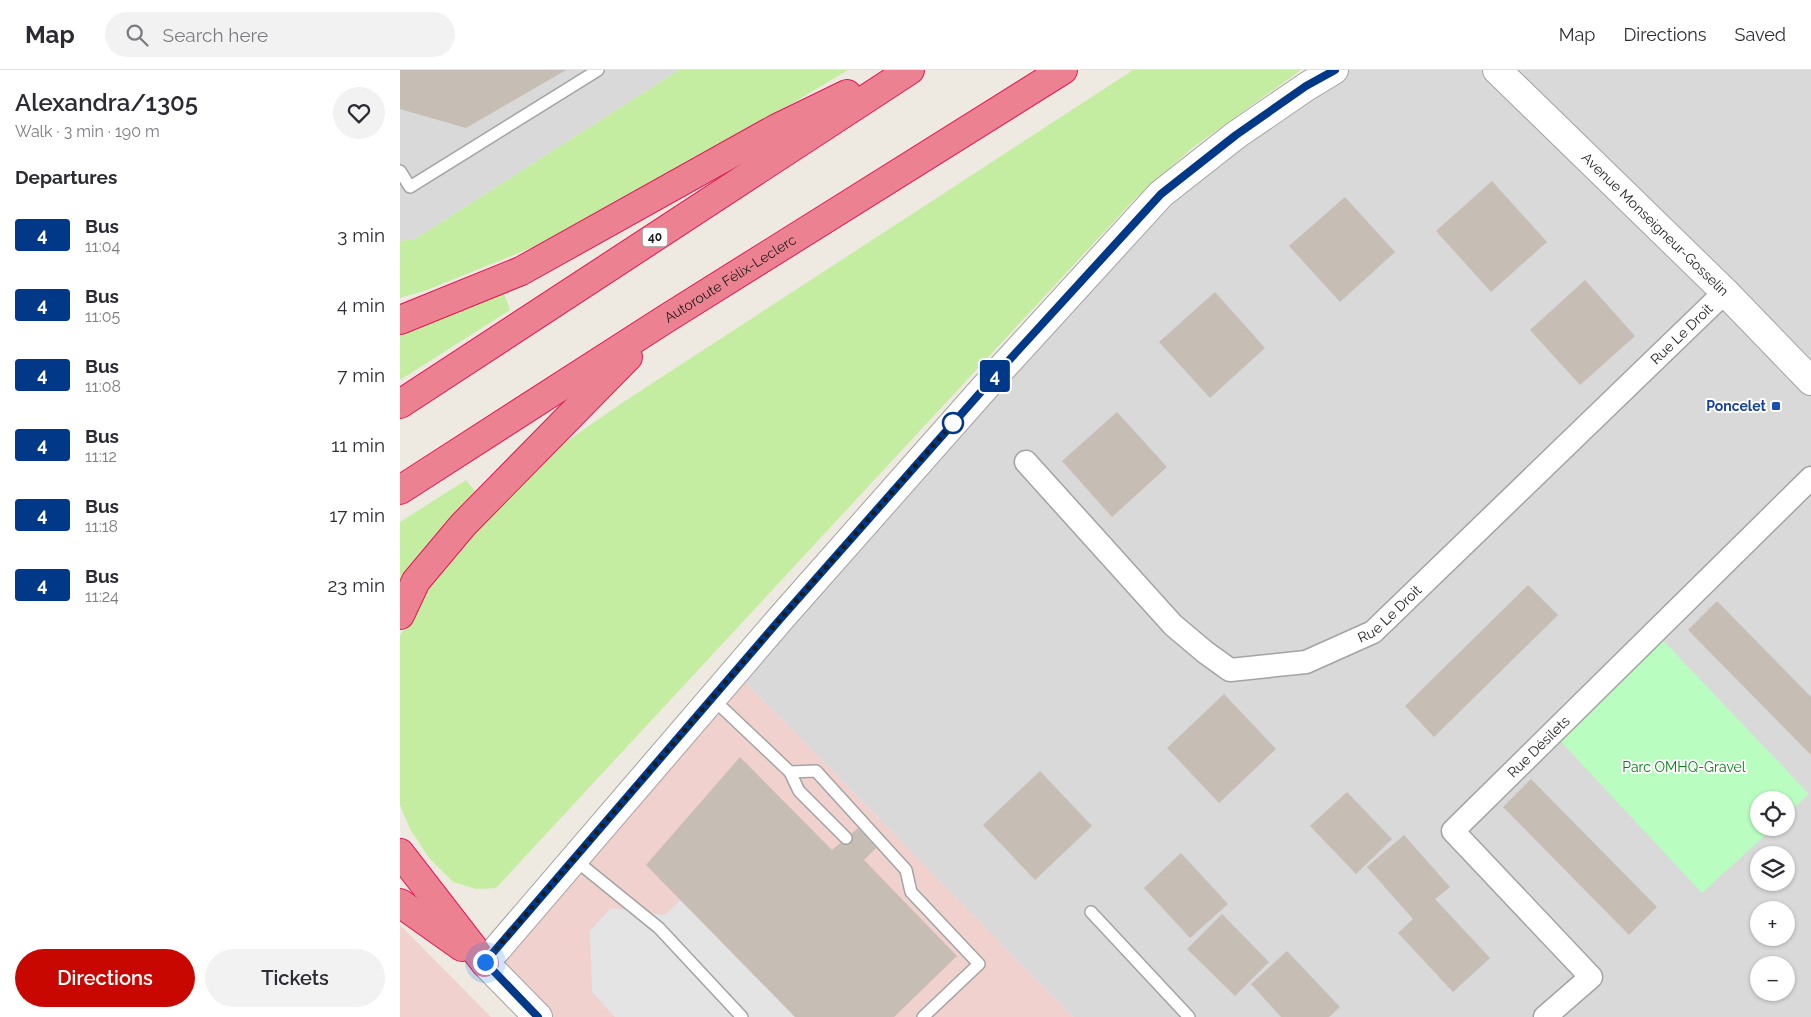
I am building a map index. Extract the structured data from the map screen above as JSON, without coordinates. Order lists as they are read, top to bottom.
{
  "streets": {
    "highway": ["40", "Autoroute Félix-Leclerc"],
    "street": ["Avenue Monseigneur-Gosselin", "Rue Le Droit", "Rue Désilets"]
  },
  "crossings": [
    ["Avenue Monseigneur-Gosselin", "Rue Le Droit"]
  ],
  "parks": ["Parc OMHQ-Gravel"],
  "places": {
    "transit": ["Poncelet"]
  },
  "lines": ["bus line 4"],
  "page": {
    "header": "Map",
    "search": "Search here",
    "nav": ["Map", "Directions", "Saved"],
    "heading": [
      ["Alexandra/1305", "Walk · 3 min · 190 m"],
      "Departures"
    ],
    "on_map": "4",
    "list": [
      {
        "mark": "4",
        "name": "Bus",
        "note": "11:04",
        "value": "3 min"
      },
      {
        "mark": "4",
        "name": "Bus",
        "note": "11:05",
        "value": "4 min"
      },
      {
        "mark": "4",
        "name": "Bus",
        "note": "11:08",
        "value": "7 min"
      },
      {
        "mark": "4",
        "name": "Bus",
        "note": "11:12",
        "value": "11 min"
      },
      {
        "mark": "4",
        "name": "Bus",
        "note": "11:18",
        "value": "17 min"
      },
      {
        "mark": "4",
        "name": "Bus",
        "note": "11:24",
        "value": "23 min"
      }
    ],
    "map_buttons": ["+", "−"],
    "buttons": ["Directions", "Tickets"]
  }
}
